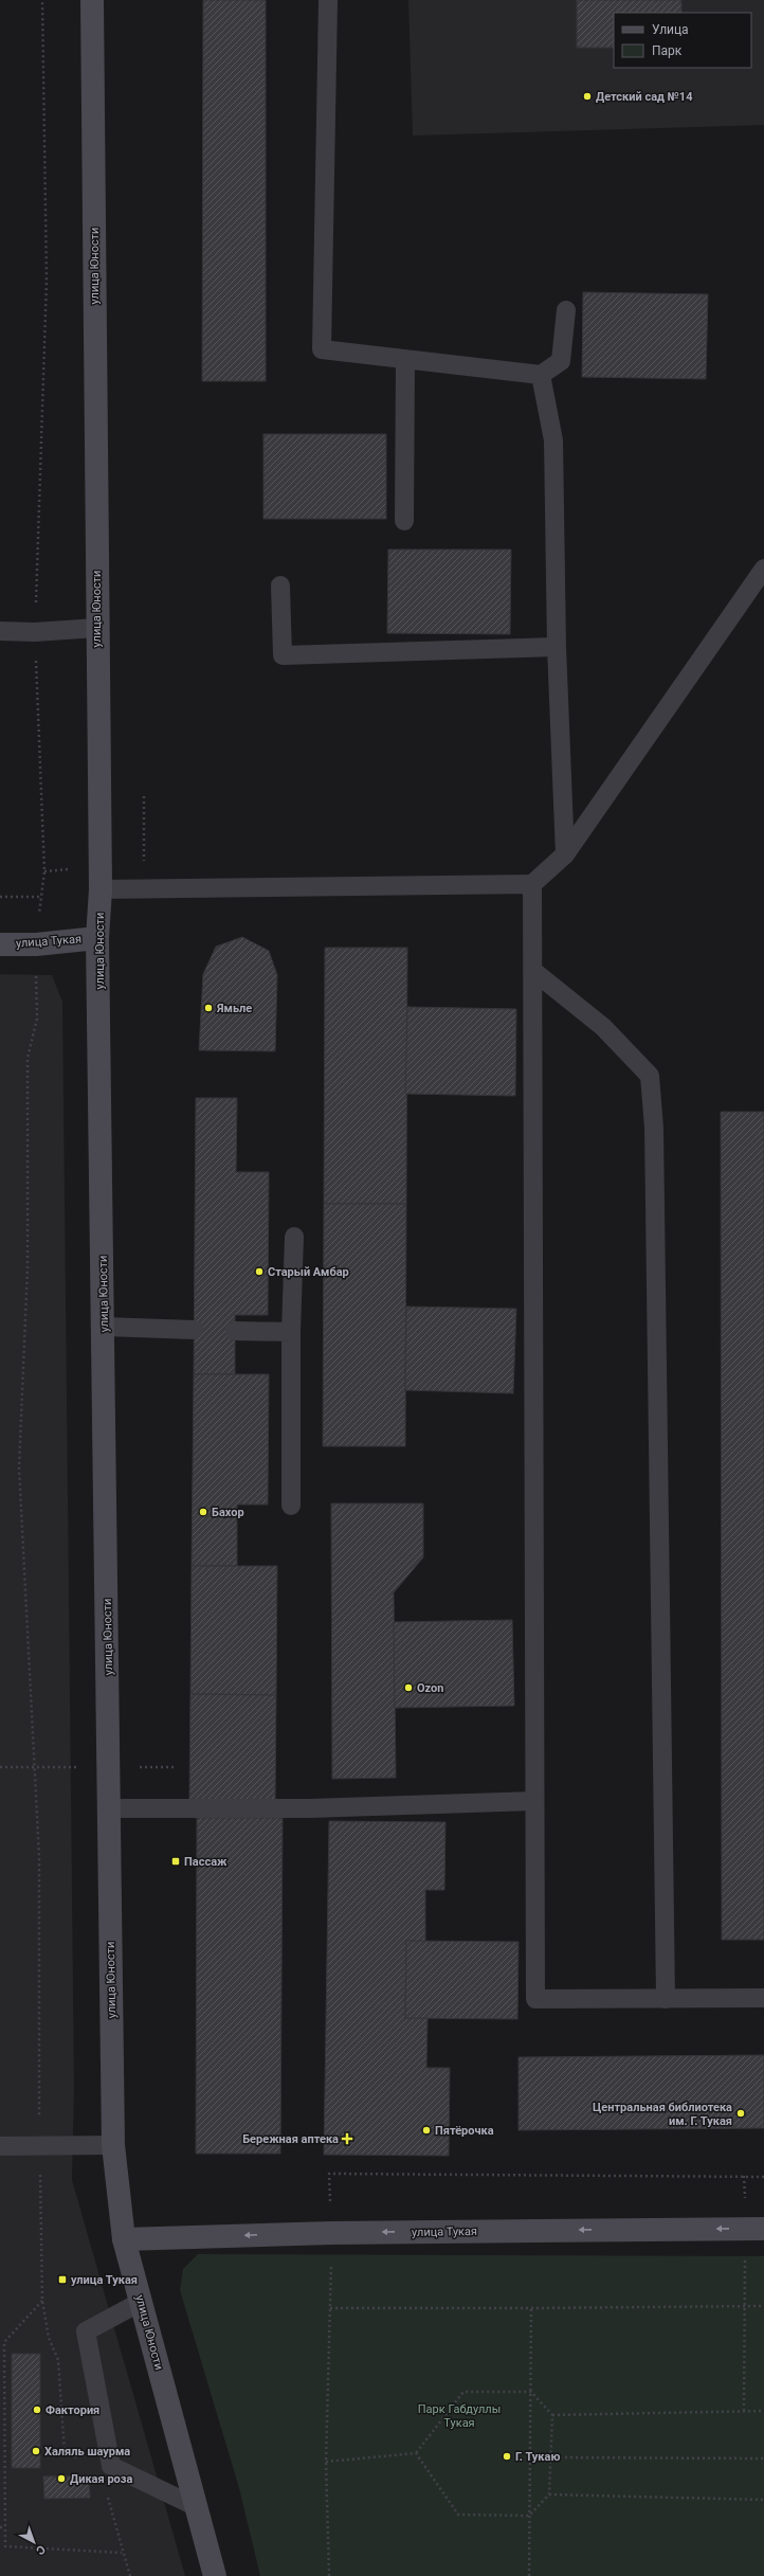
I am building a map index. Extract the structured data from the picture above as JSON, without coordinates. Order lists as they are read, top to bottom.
{
  "streets": {
    "street": ["улица Юности", "улица Тукая"]
  },
  "crossings": [
    ["улица Юности", "улица Тукая"]
  ],
  "one_way": ["улица Тукая"],
  "parks": ["Парк Габдуллы Тукая"],
  "places": {
    "other": [
      "Детский сад №14",
      "Ямьле",
      "Старый Амбар",
      "Бахор",
      "Ozon",
      "Центральная библиотека им. Г. Тукая",
      "Пятёрочка",
      "Фактория",
      "Халяль шаурма",
      "Г. Тукаю",
      "Дикая роза"
    ],
    "transit": ["Пассаж", "улица Тукая"],
    "health": ["Бережная аптека"]
  },
  "legend": ["Улица", "Парк"],
  "north": "bottom right"
}
